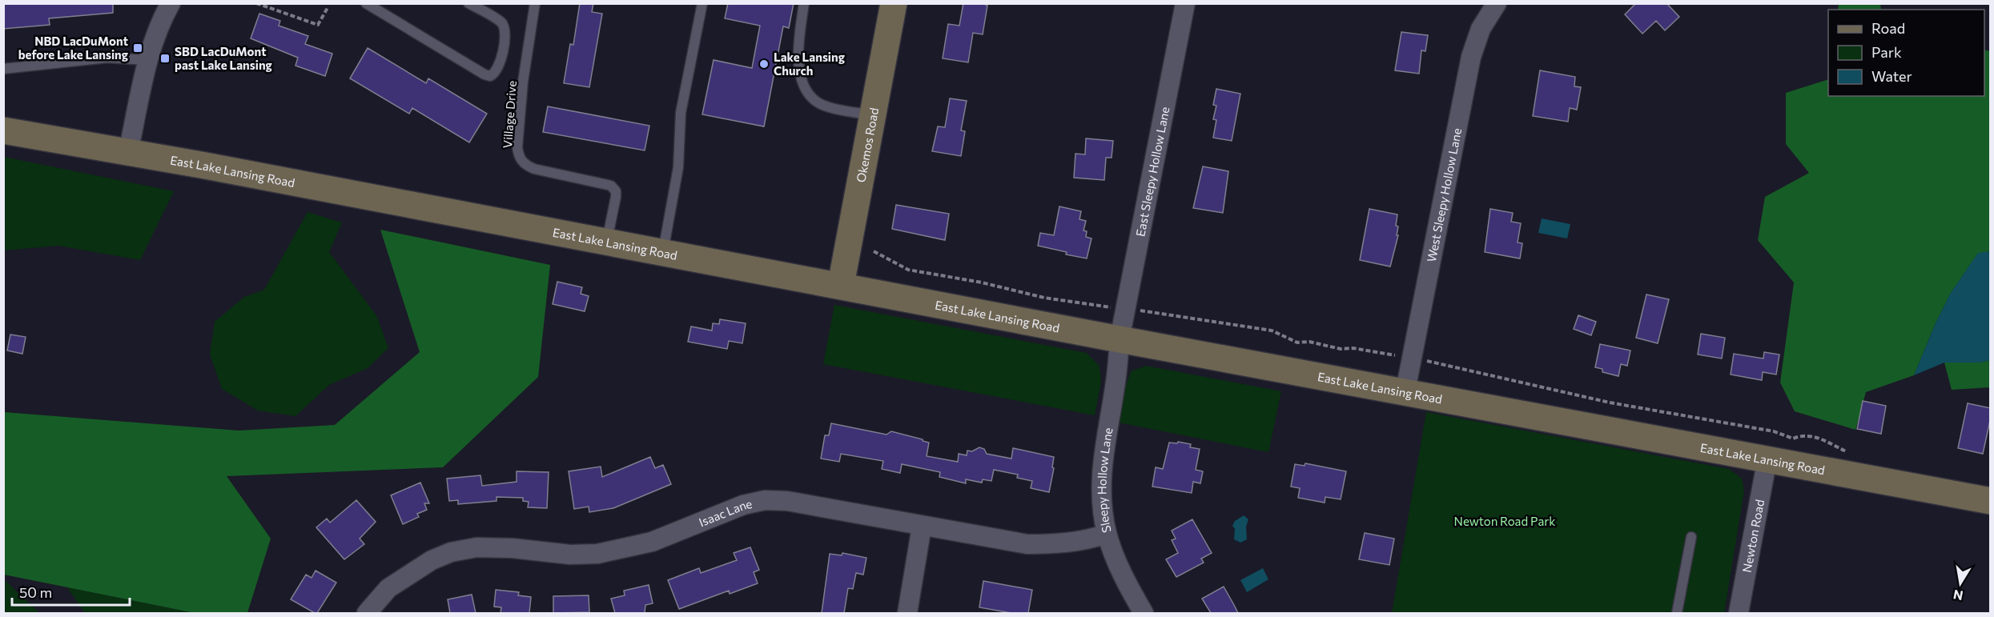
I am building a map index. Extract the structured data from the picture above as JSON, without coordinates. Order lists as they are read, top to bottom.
{
  "streets": {
    "street": [
      "Okemos Road",
      "East Lake Lansing Road",
      "East Sleepy Hollow Lane",
      "West Sleepy Hollow Lane",
      "Sleepy Hollow Lane",
      "Isaac Lane",
      "Newton Road"
    ],
    "lane": ["Village Drive"]
  },
  "crossings": [
    ["Village Drive", "East Lake Lansing Road"],
    ["Okemos Road", "East Lake Lansing Road"],
    ["East Lake Lansing Road", "East Sleepy Hollow Lane"],
    ["East Lake Lansing Road", "West Sleepy Hollow Lane"],
    ["East Lake Lansing Road", "Sleepy Hollow Lane"],
    ["East Lake Lansing Road", "Newton Road"],
    ["East Sleepy Hollow Lane", "Sleepy Hollow Lane"],
    ["Sleepy Hollow Lane", "Isaac Lane"]
  ],
  "parks": ["Newton Road Park"],
  "places": {
    "transit": ["NBD LacDuMont before Lake Lansing", "SBD LacDuMont past Lake Lansing"],
    "other": ["Lake Lansing Church"]
  },
  "legend": ["Road", "Park", "Water"],
  "scale_bar": "50 m",
  "north": "bottom"
}
